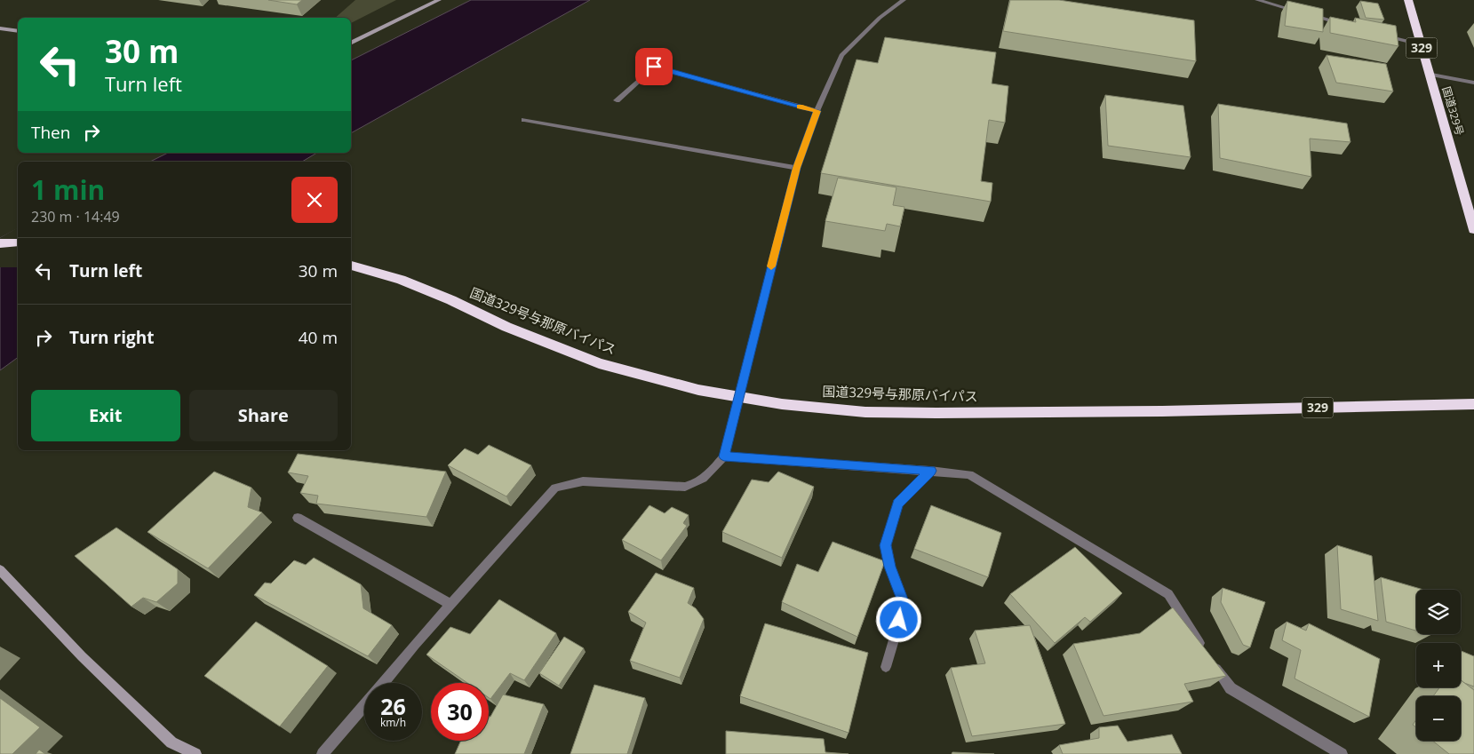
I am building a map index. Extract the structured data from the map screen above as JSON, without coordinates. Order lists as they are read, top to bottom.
{
  "streets": {
    "highway": ["329", "国道329号", "国道329号与那原バイパス"]
  },
  "page": {
    "turn": ["30 m", "Turn left"],
    "then": "Then",
    "heading": ["1 min", "230 m · 14:49"],
    "list": [
      {
        "name": "Turn left",
        "value": "30 m"
      },
      {
        "name": "Turn right",
        "value": "40 m"
      }
    ],
    "buttons": ["Exit", "Share"],
    "map_buttons": ["+", "−"],
    "speed": "26 km/h",
    "limit": "30"
  }
}
